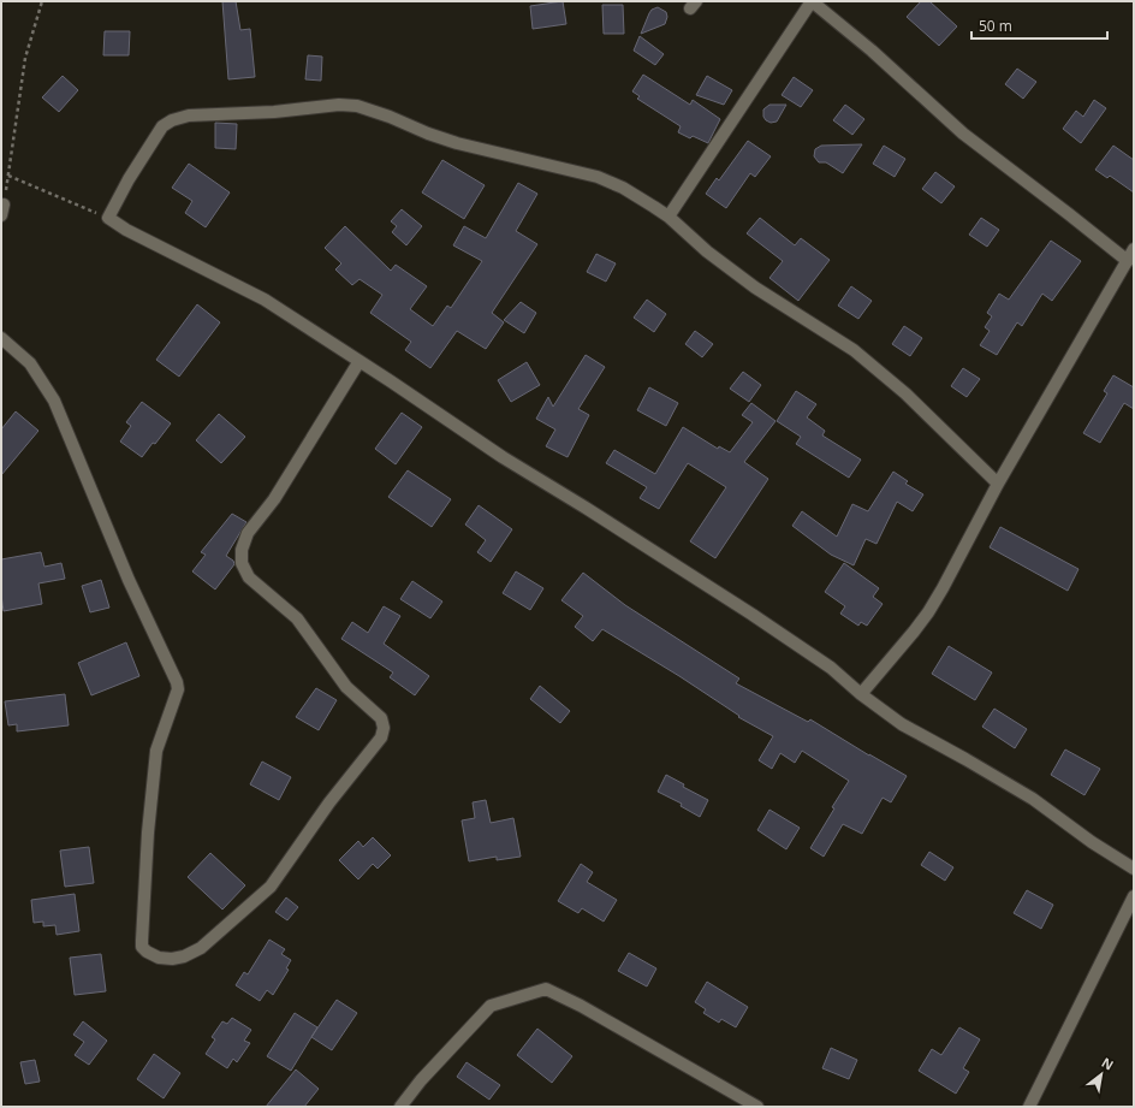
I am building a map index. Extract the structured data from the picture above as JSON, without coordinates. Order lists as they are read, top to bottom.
{
  "scale_bar": "50 m",
  "north": "top right"
}
